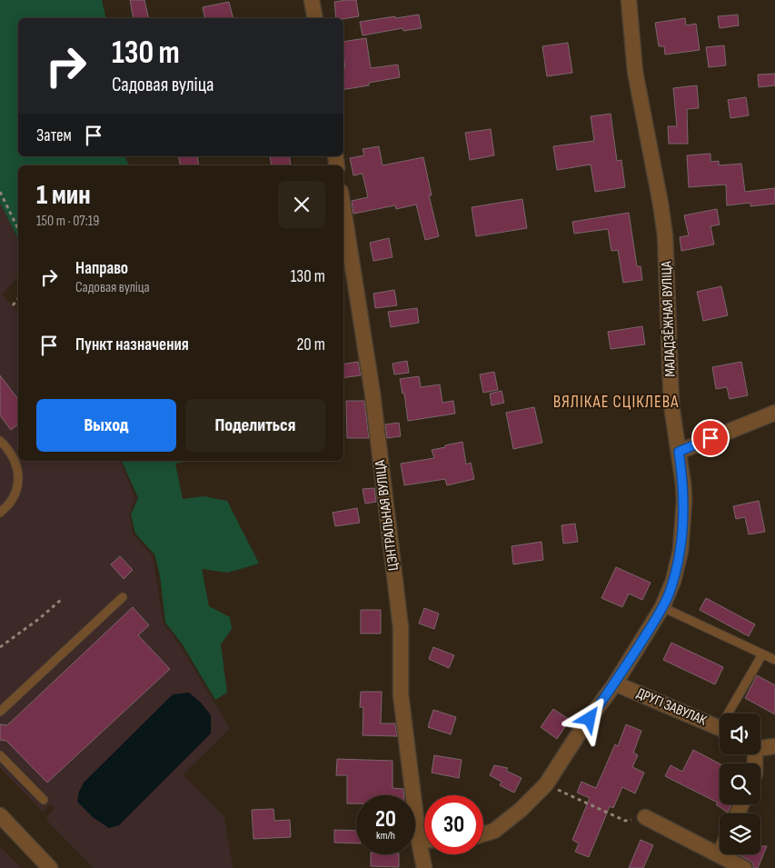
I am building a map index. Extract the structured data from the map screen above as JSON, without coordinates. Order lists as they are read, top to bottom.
{
  "streets": {
    "street": ["МАЛАДЗЁЖНАЯ ВУЛІЦА", "ЦЭНТРАЛЬНАЯ ВУЛІЦА", "ДРУГІ ЗАВУЛАК"]
  },
  "crossings": [
    ["МАЛАДЗЁЖНАЯ ВУЛІЦА", "ДРУГІ ЗАВУЛАК"]
  ],
  "districts": ["ВЯЛІКАЕ СЦІКЛЕВА"],
  "page": {
    "turn": ["130 m", "Садовая вуліца"],
    "then": "Затем",
    "heading": ["1 мин", "150 m · 07:19"],
    "list": [
      {
        "name": "Направо",
        "note": "Садовая вуліца",
        "value": "130 m"
      },
      {
        "name": "Пункт назначения",
        "value": "20 m"
      }
    ],
    "buttons": ["Выход", "Поделиться"],
    "speed": "20 km/h",
    "limit": "30"
  }
}
